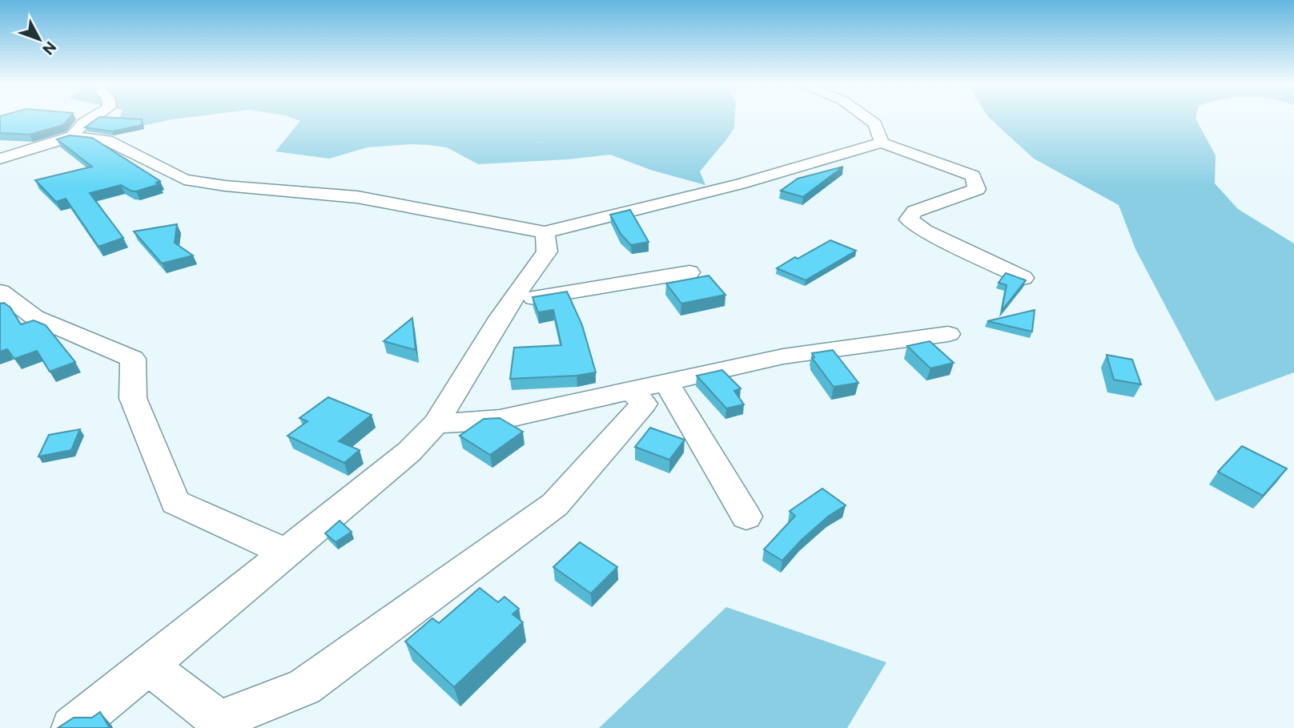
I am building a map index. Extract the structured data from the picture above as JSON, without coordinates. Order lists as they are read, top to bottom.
{
  "north": "bottom right"
}
